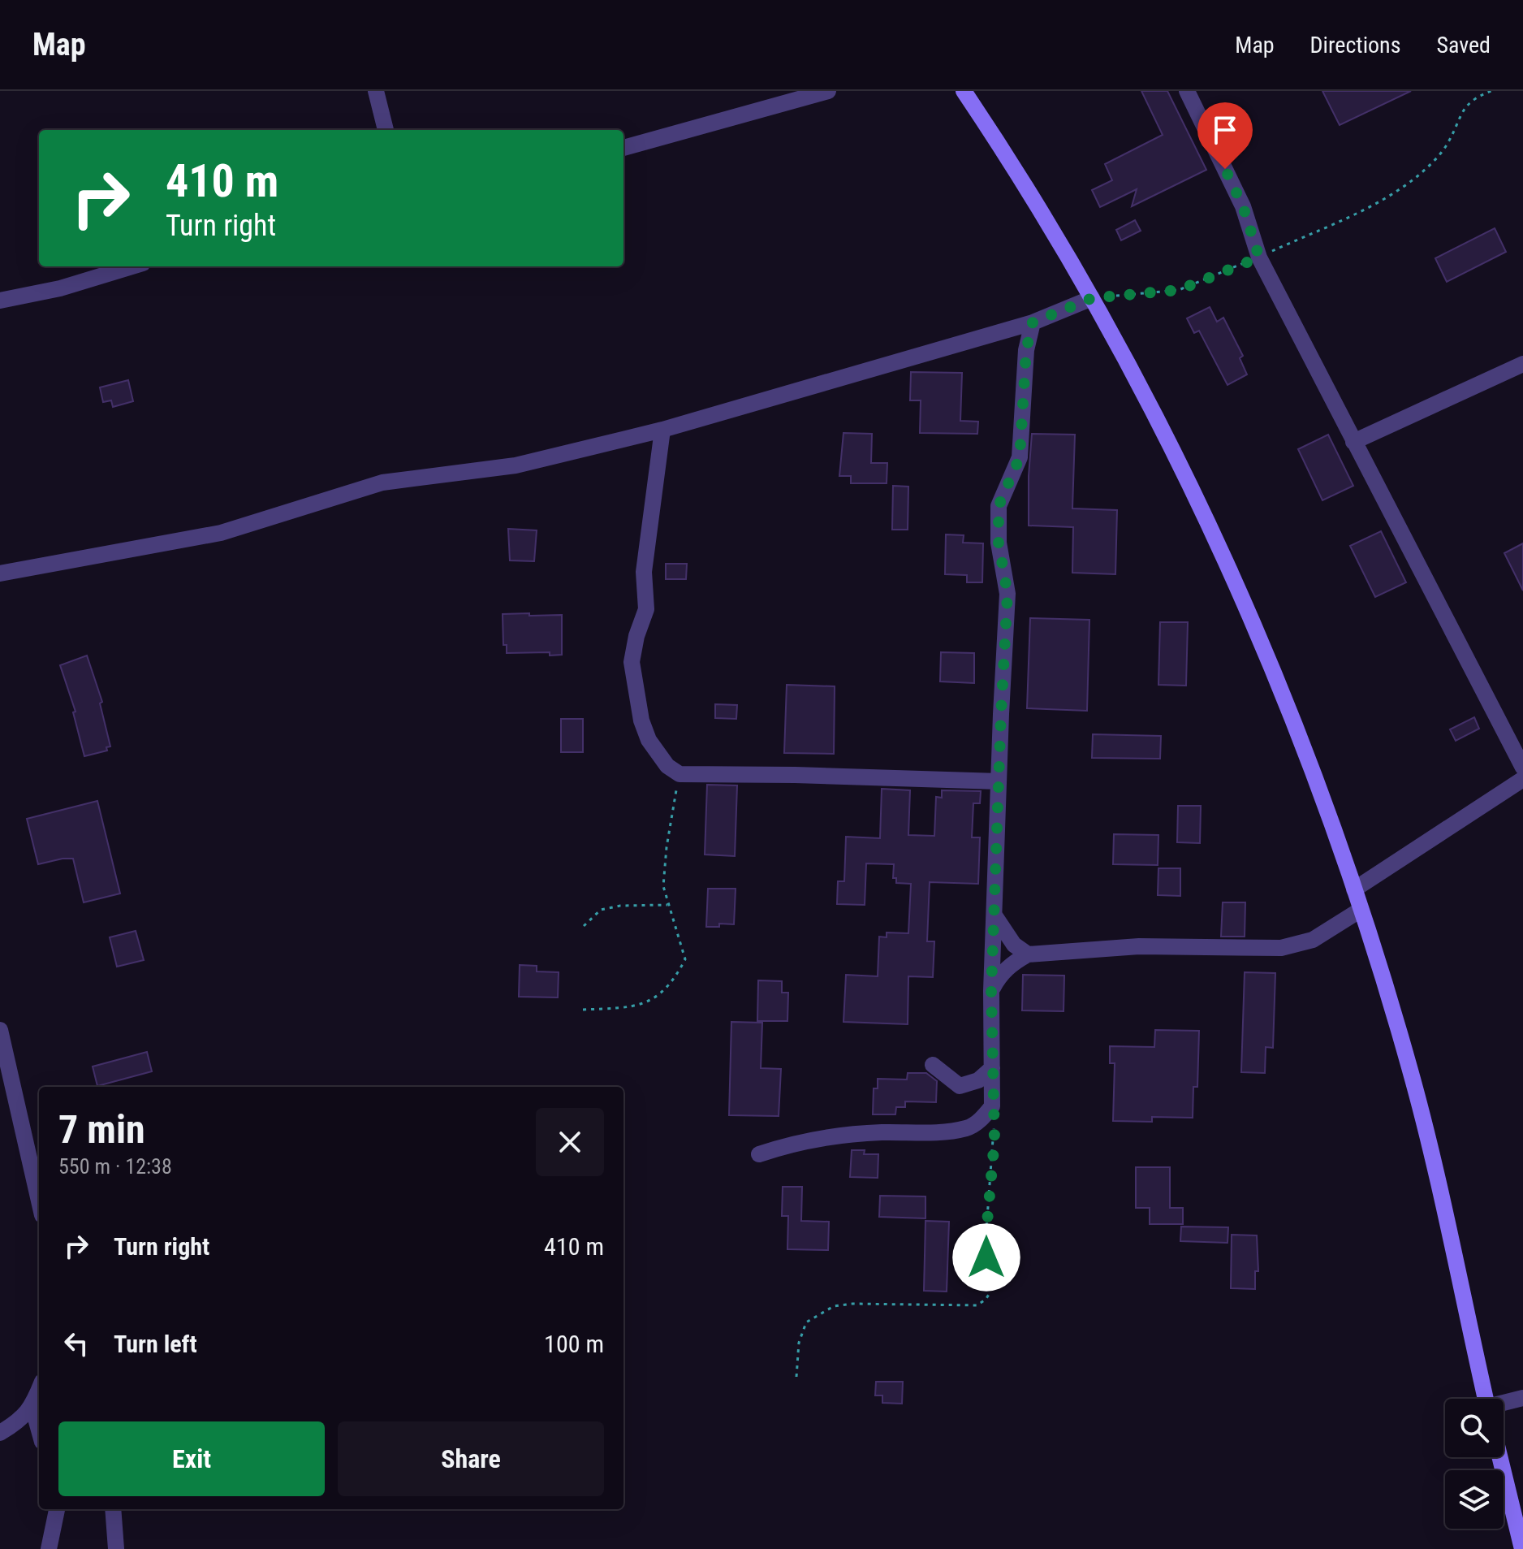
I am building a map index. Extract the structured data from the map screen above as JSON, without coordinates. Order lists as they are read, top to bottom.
{
  "page": {
    "header": "Map",
    "nav": ["Map", "Directions", "Saved"],
    "turn": ["410 m", "Turn right"],
    "heading": ["7 min", "550 m · 12:38"],
    "list": [
      {
        "name": "Turn right",
        "value": "410 m"
      },
      {
        "name": "Turn left",
        "value": "100 m"
      }
    ],
    "buttons": ["Exit", "Share"]
  }
}
